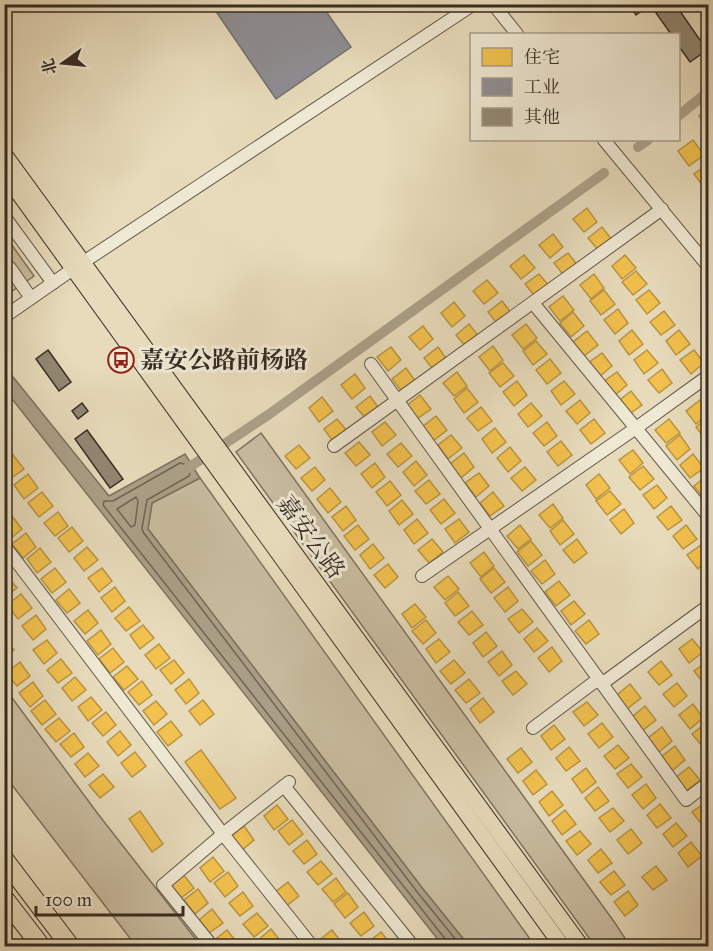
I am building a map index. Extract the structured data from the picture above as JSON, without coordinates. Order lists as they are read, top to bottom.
{
  "streets": {
    "main road": ["嘉安公路"]
  },
  "places": {
    "bus stop": ["嘉安公路前杨路"]
  },
  "legend": ["住宅", "工业", "其他"],
  "scale_bar": "100 m",
  "north": "left"
}
